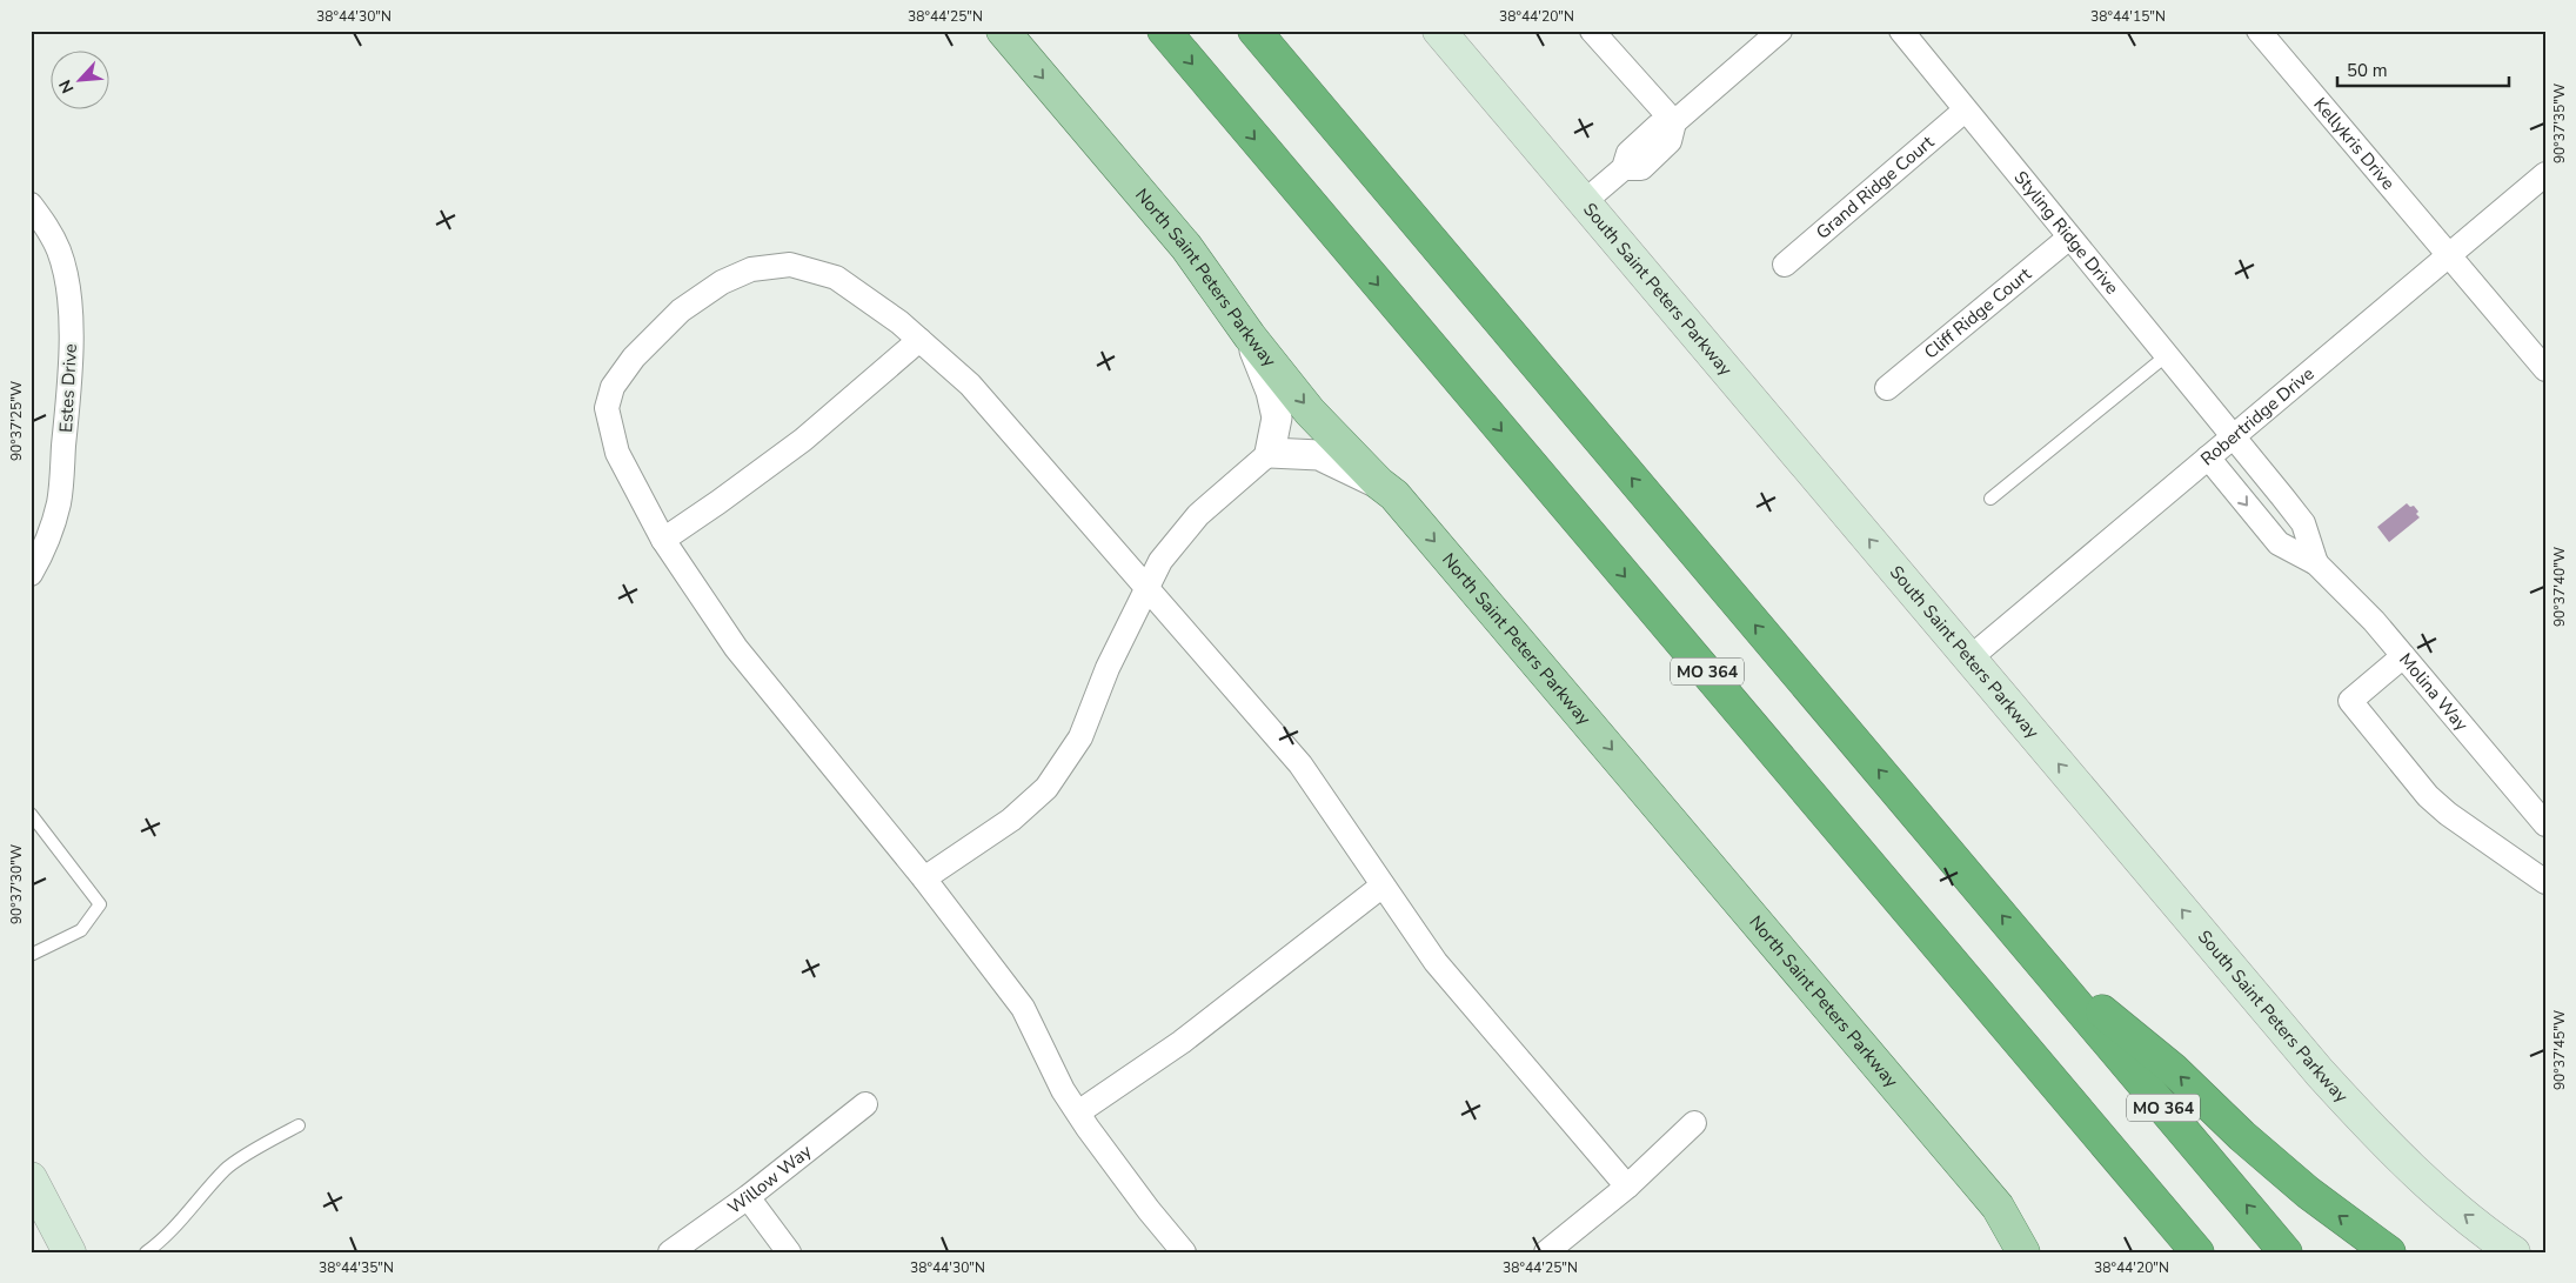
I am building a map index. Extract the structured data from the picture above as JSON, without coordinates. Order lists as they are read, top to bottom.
{
  "streets": {
    "highway": ["MO 364"],
    "main road": ["North Saint Peters Parkway", "South Saint Peters Parkway"],
    "street": [
      "Kellykris Drive",
      "Grand Ridge Court",
      "Styling Ridge Drive",
      "Cliff Ridge Court",
      "Estes Drive",
      "Robertridge Drive",
      "Molina Way",
      "Willow Way"
    ]
  },
  "crossings": [
    ["Kellykris Drive", "Robertridge Drive"],
    ["Grand Ridge Court", "Styling Ridge Drive"],
    ["Styling Ridge Drive", "Cliff Ridge Court"],
    ["Styling Ridge Drive", "Robertridge Drive"],
    ["Styling Ridge Drive", "Molina Way"],
    ["South Saint Peters Parkway", "Robertridge Drive"],
    ["Robertridge Drive", "Molina Way"]
  ],
  "one_way": ["North Saint Peters Parkway", "South Saint Peters Parkway"],
  "scale_bar": "50 m",
  "north": "bottom left",
  "coordinates": [
    "38°44'30\"N",
    "38°44'25\"N",
    "38°44'20\"N",
    "38°44'15\"N",
    "90°37'35\"W",
    "90°37'25\"W",
    "90°37'40\"W",
    "90°37'30\"W",
    "90°37'45\"W",
    "38°44'35\"N"
  ]
}
